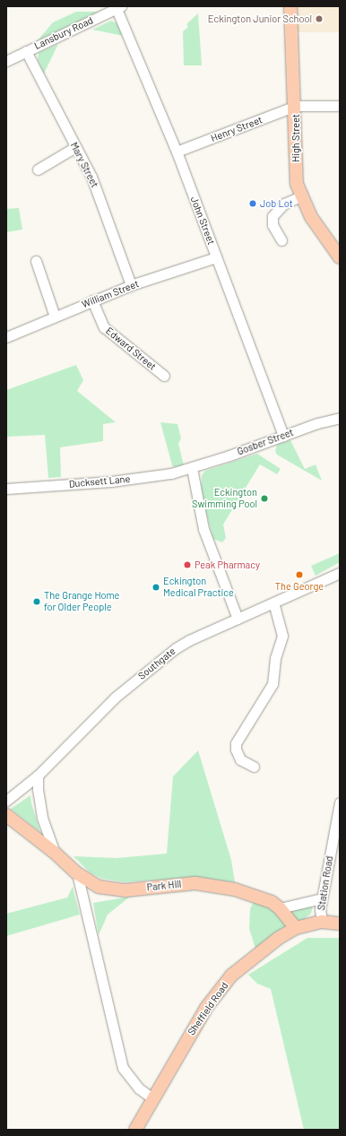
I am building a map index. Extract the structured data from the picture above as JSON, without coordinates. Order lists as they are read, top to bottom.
{
  "streets": {
    "main road": ["High Street", "Park Hill", "Sheffield Road"],
    "street": [
      "Lansbury Road",
      "Henry Street",
      "Mary Street",
      "John Street",
      "William Street",
      "Edward Street",
      "Gosber Street",
      "Ducksett Lane",
      "Southgate",
      "Station Road"
    ]
  },
  "crossings": [
    ["Lansbury Road", "Mary Street"],
    ["Lansbury Road", "John Street"],
    ["Henry Street", "High Street"],
    ["Henry Street", "John Street"],
    ["Mary Street", "William Street"],
    ["John Street", "William Street"],
    ["John Street", "Gosber Street"],
    ["William Street", "Edward Street"],
    ["Gosber Street", "Ducksett Lane"],
    ["Station Road", "Sheffield Road"],
    ["Park Hill", "Sheffield Road"]
  ],
  "places": [
    "Eckington Junior School",
    "Job Lot",
    "Eckington Swimming Pool",
    "Peak Pharmacy",
    "The George",
    "Eckington Medical Practice",
    "The Grange Home for Older People"
  ]
}
